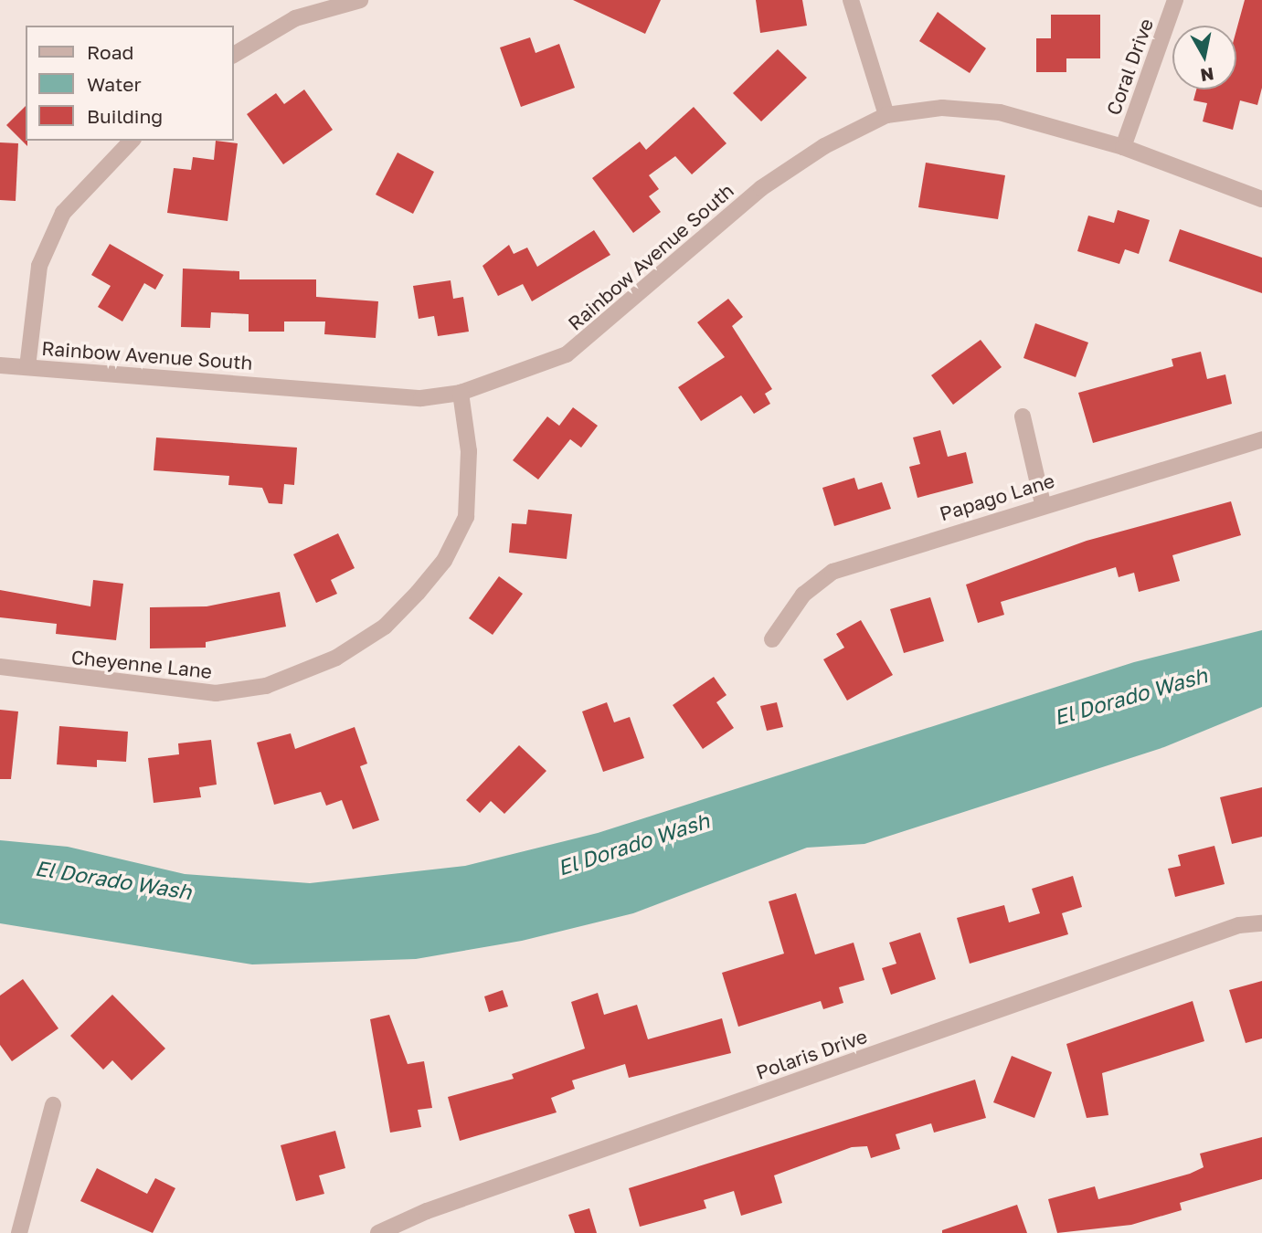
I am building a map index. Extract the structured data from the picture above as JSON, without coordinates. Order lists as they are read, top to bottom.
{
  "streets": {
    "street": [
      "Coral Drive",
      "Rainbow Avenue South",
      "Papago Lane",
      "Cheyenne Lane",
      "Polaris Drive"
    ]
  },
  "crossings": [
    ["Coral Drive", "Rainbow Avenue South"],
    ["Rainbow Avenue South", "Cheyenne Lane"]
  ],
  "water": ["El Dorado Wash"],
  "legend": ["Road", "Water", "Building"],
  "north": "bottom"
}
